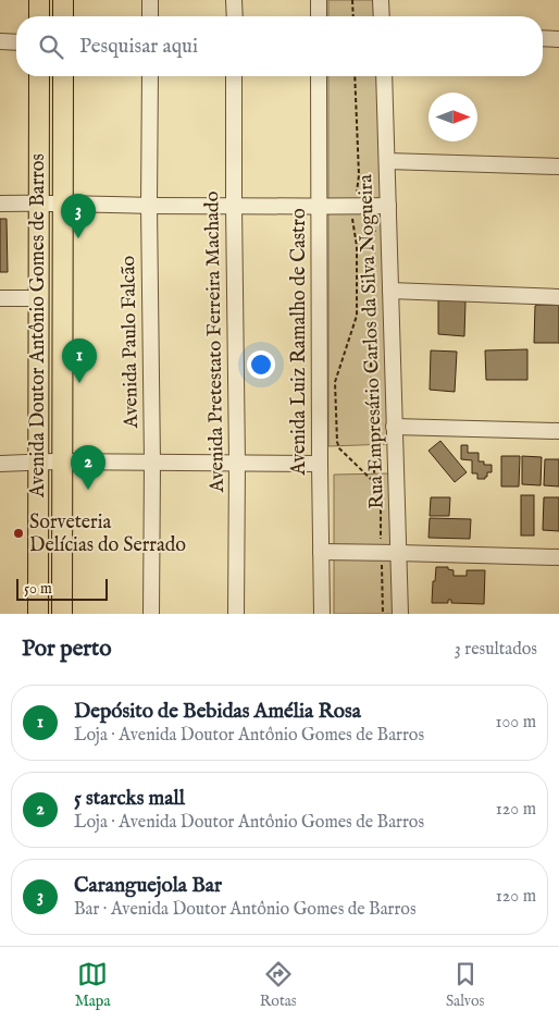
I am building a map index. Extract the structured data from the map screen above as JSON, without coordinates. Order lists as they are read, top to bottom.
{
  "streets": {
    "main road": ["Avenida Doutor Antônio Gomes de Barros"],
    "street": [
      "Avenida Paulo Falcão",
      "Avenida Pretestato Ferreira Machado",
      "Avenida Luiz Ramalho de Castro",
      "Rua Empresário Carlos da Silva Nogueira"
    ]
  },
  "places": ["Sorveteria Delícias do Serrado"],
  "scale_bar": "50 m",
  "north": "right",
  "page": {
    "search": "Pesquisar aqui",
    "pins": ["3", "1", "2"],
    "scale": "50 m",
    "heading": ["Por perto", "3 resultados"],
    "list": [
      {
        "mark": "1",
        "name": "Depósito de Bebidas Amélia Rosa",
        "note": "Loja · Avenida Doutor Antônio Gomes de Barros",
        "value": "100 m"
      },
      {
        "mark": "2",
        "name": "5 starcks mall",
        "note": "Loja · Avenida Doutor Antônio Gomes de Barros",
        "value": "120 m"
      },
      {
        "mark": "3",
        "name": "Caranguejola Bar",
        "note": "Bar · Avenida Doutor Antônio Gomes de Barros",
        "value": "120 m"
      }
    ],
    "nav": ["Mapa", "Rotas", "Salvos"]
  }
}
